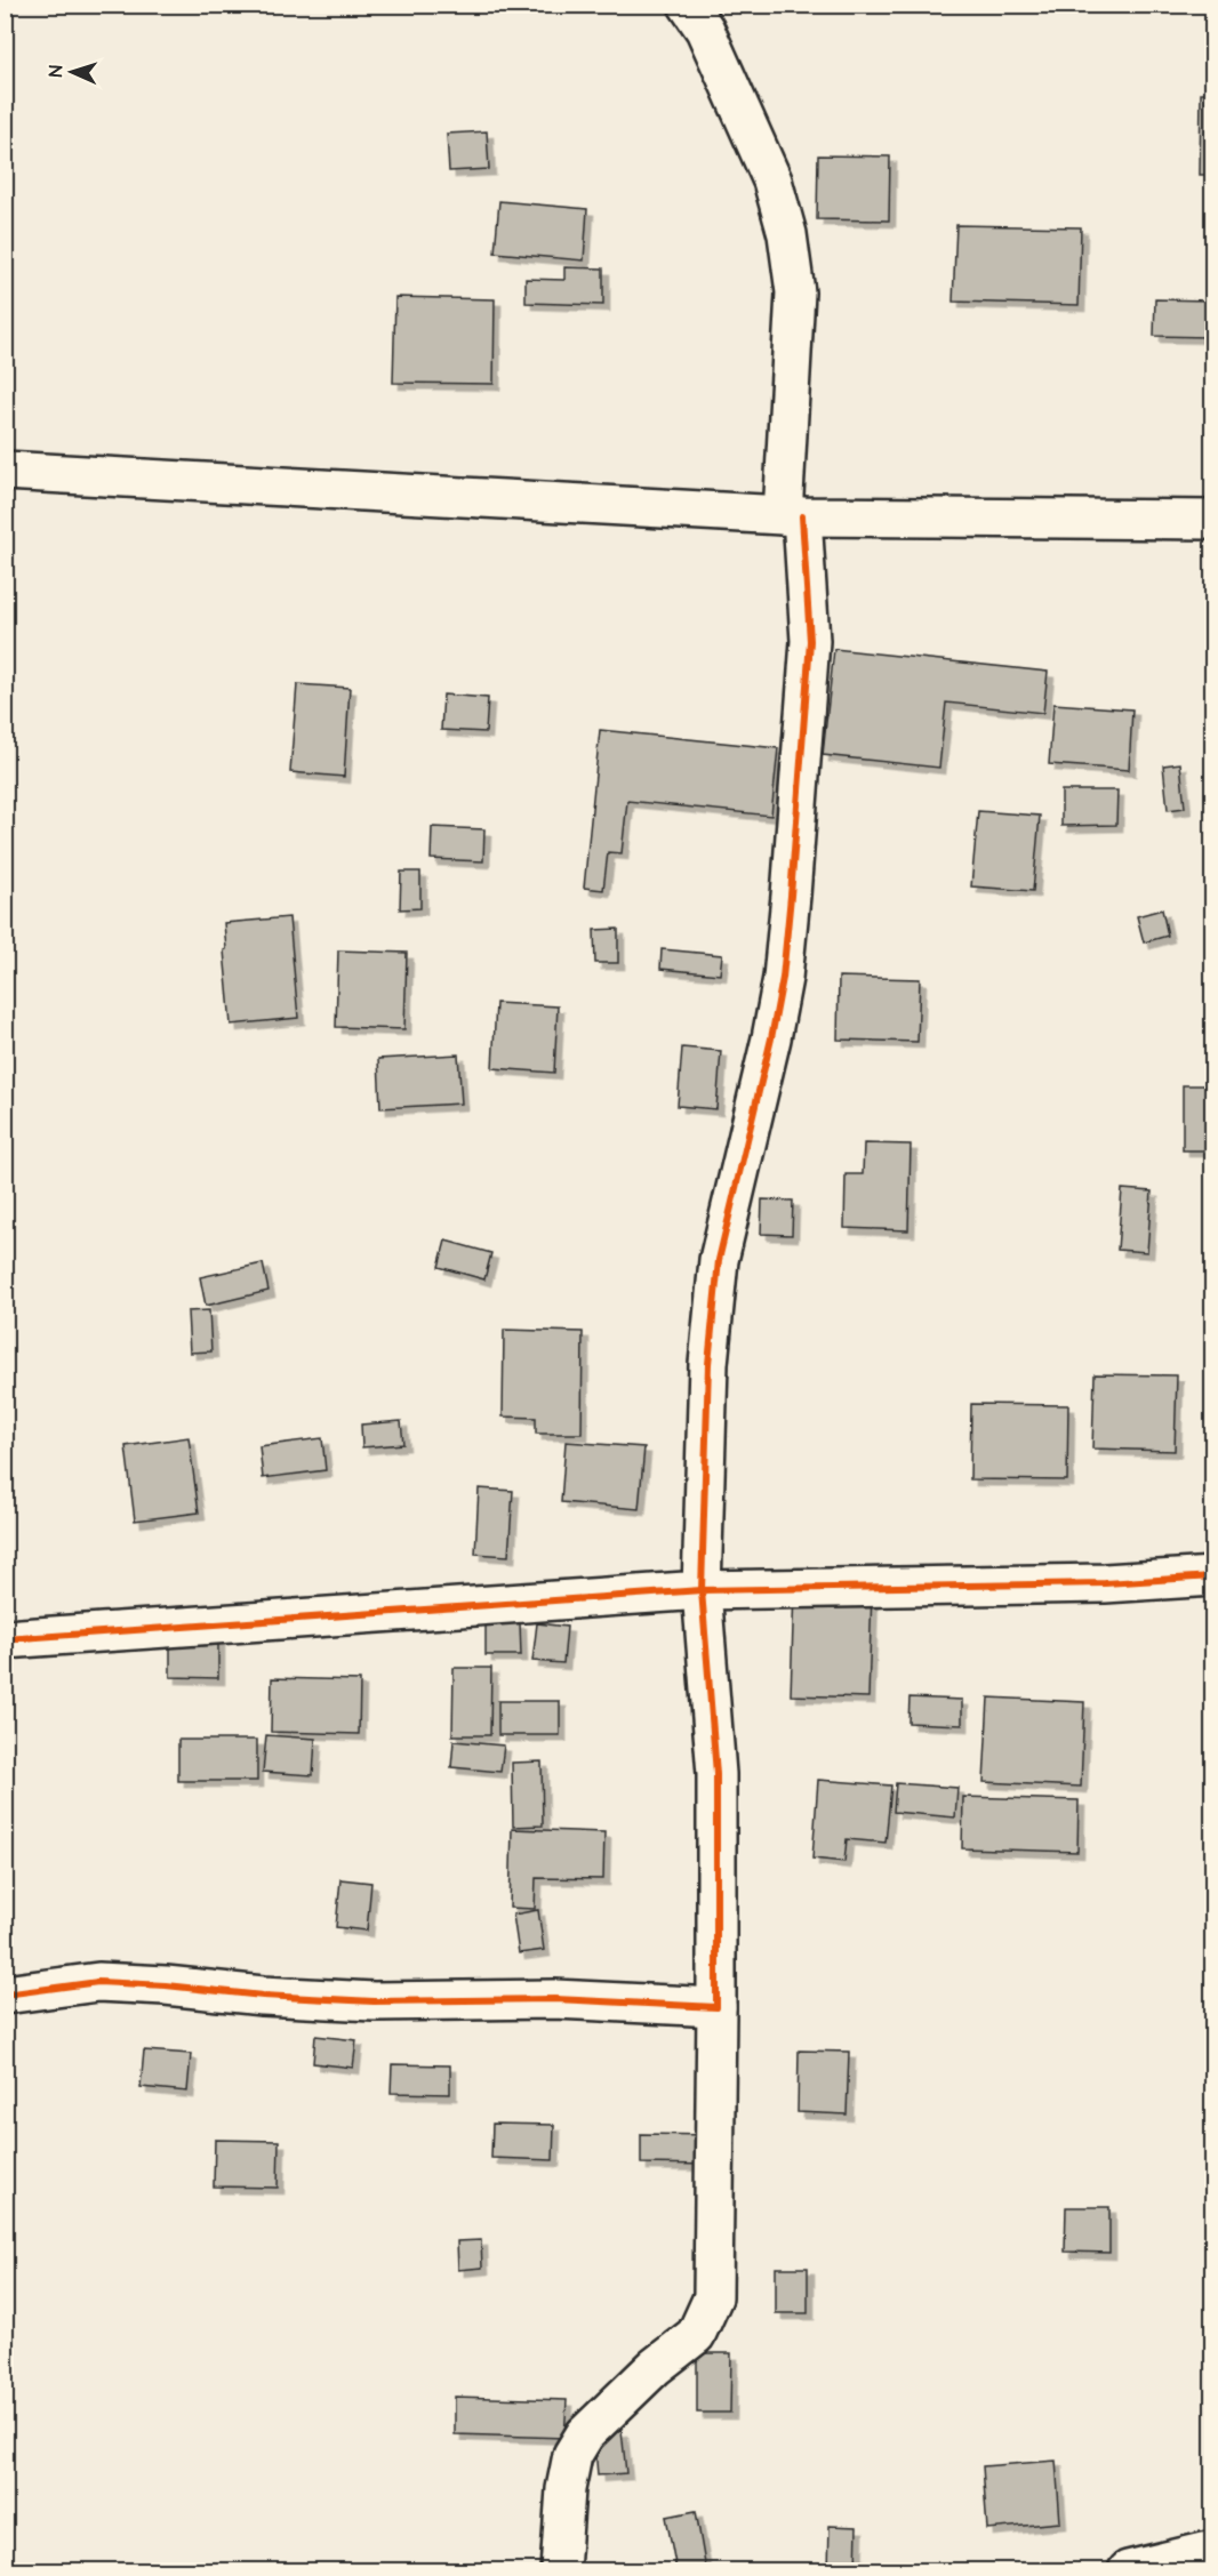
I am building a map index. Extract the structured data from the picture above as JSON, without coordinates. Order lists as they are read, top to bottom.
{
  "north": "left"
}
